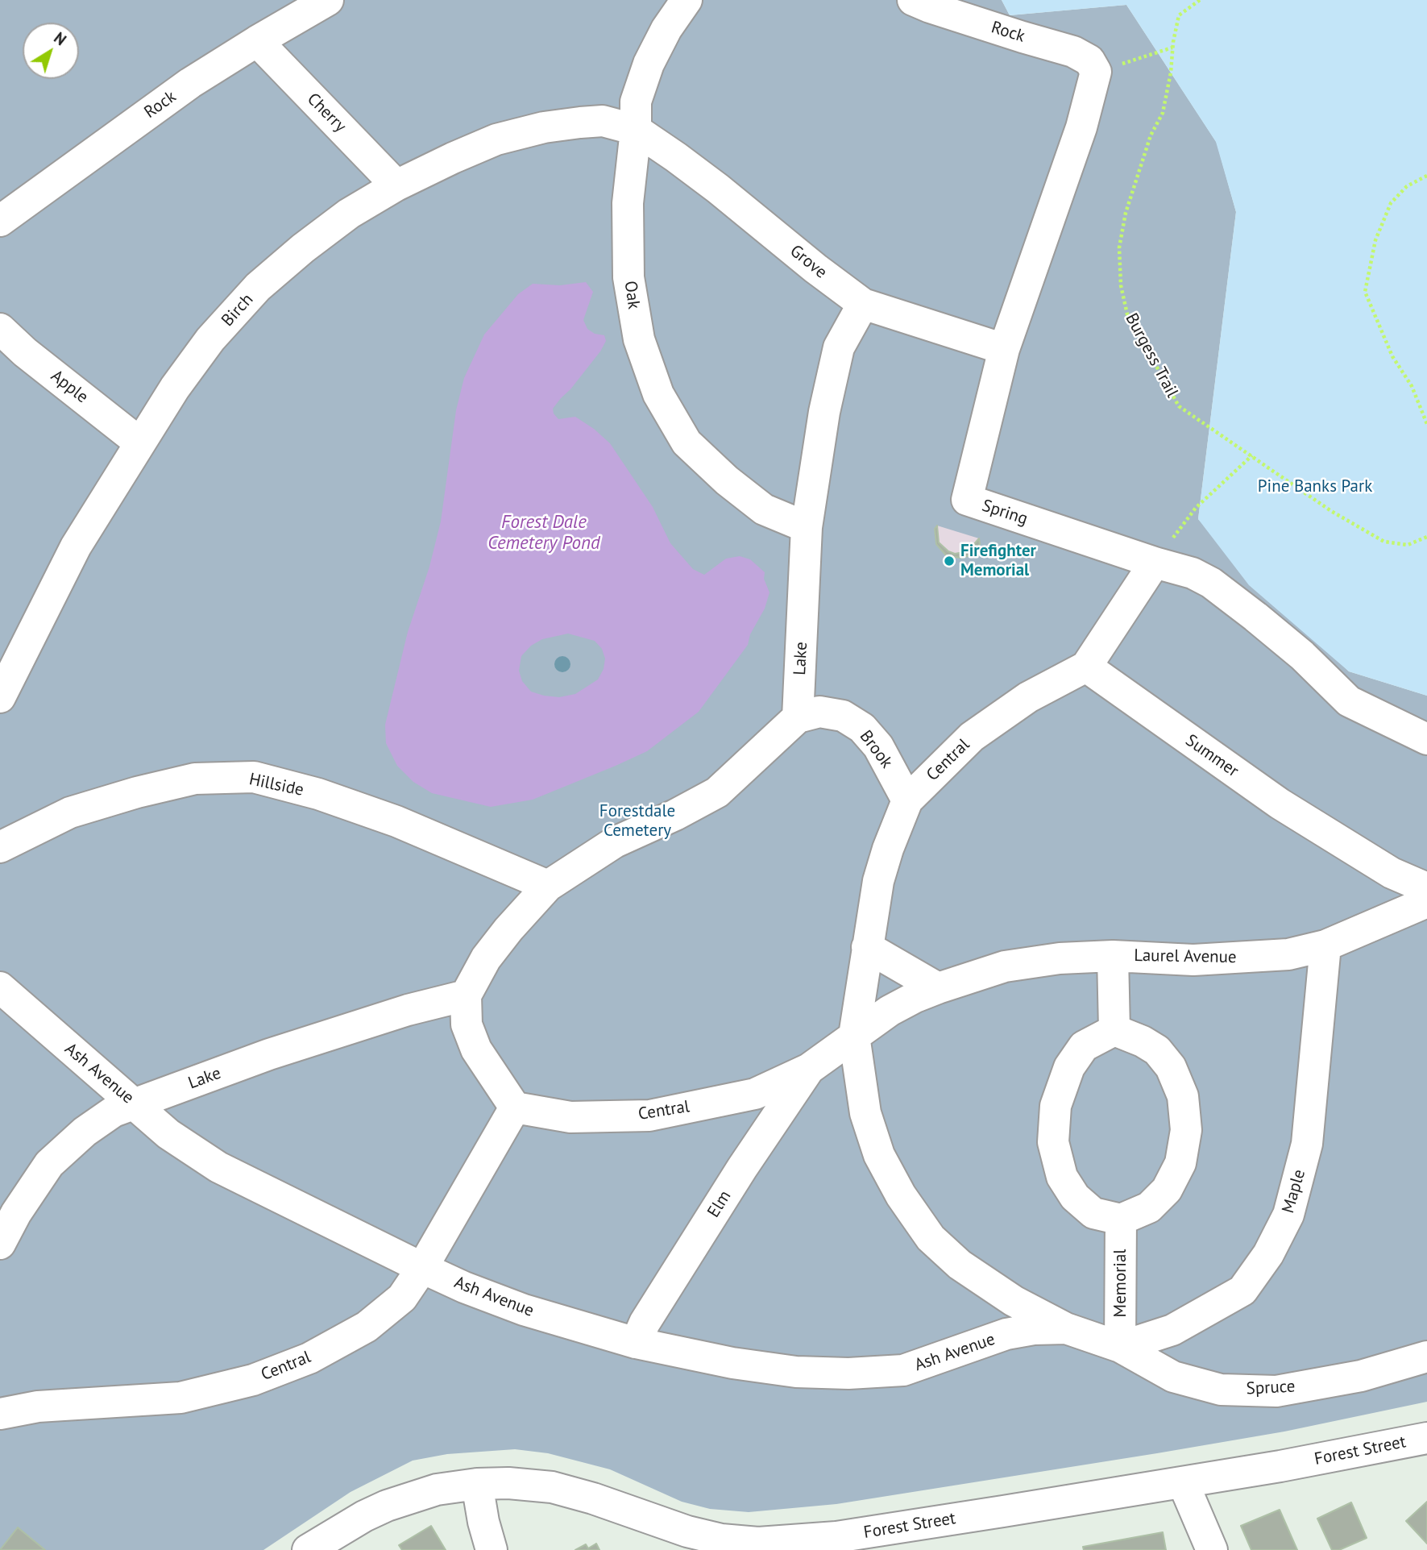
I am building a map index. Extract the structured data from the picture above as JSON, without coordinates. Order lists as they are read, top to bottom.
{
  "streets": {
    "street": [
      "Rock",
      "Cherry",
      "Grove",
      "Oak",
      "Birch",
      "Apple",
      "Spring",
      "Lake",
      "Brook",
      "Summer",
      "Central",
      "Hillside",
      "Laurel Avenue",
      "Ash Avenue",
      "Maple",
      "Elm",
      "Memorial",
      "Spruce",
      "Forest Street"
    ],
    "path": ["Burgess Trail"]
  },
  "crossings": [
    ["Rock", "Cherry"],
    ["Rock", "Spring"],
    ["Cherry", "Birch"],
    ["Grove", "Oak"],
    ["Grove", "Birch"],
    ["Grove", "Spring"],
    ["Grove", "Lake"],
    ["Oak", "Birch"],
    ["Oak", "Lake"],
    ["Birch", "Apple"],
    ["Spring", "Central"],
    ["Lake", "Brook"],
    ["Lake", "Ash Avenue"],
    ["Brook", "Central"],
    ["Summer", "Central"],
    ["Central", "Laurel Avenue"],
    ["Central", "Ash Avenue"],
    ["Central", "Elm"],
    ["Laurel Avenue", "Maple"],
    ["Ash Avenue", "Elm"],
    ["Ash Avenue", "Spruce"],
    ["Maple", "Memorial"],
    ["Maple", "Spruce"],
    ["Memorial", "Spruce"]
  ],
  "water": ["Forest Dale Cemetery Pond"],
  "parks": ["Pine Banks Park", "Forestdale Cemetery"],
  "places": ["Firefighter Memorial"],
  "north": "top right"
}
